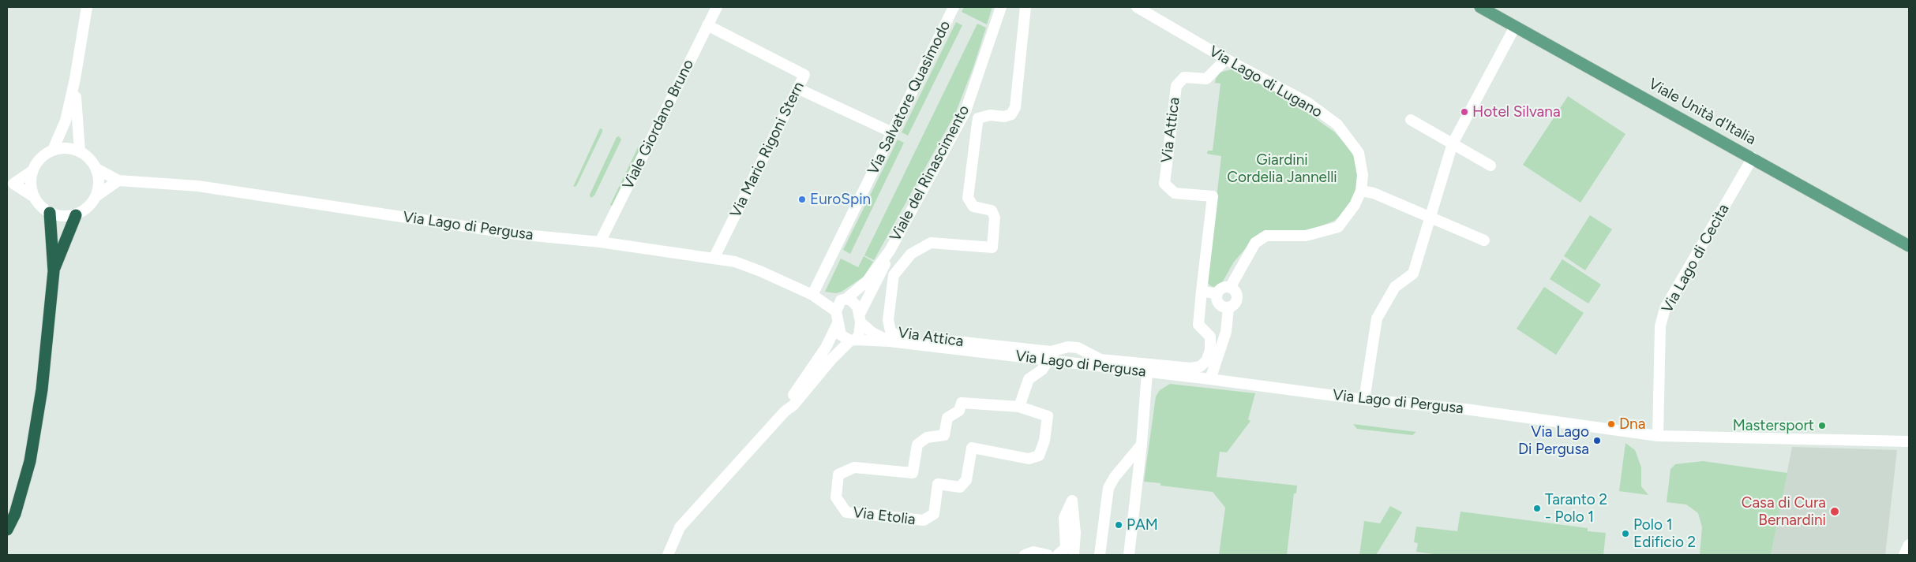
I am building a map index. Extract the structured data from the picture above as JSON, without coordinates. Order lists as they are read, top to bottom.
{
  "streets": {
    "main road": ["Viale Unità d'Italia"],
    "street": [
      "Via Lago di Lugano",
      "Via Salvatore Quasìmodo",
      "Viale Giordano Bruno",
      "Via Attica",
      "Via Mario Rigoni Stern",
      "Viale del Rinascimento",
      "Via Lago di Pergusa",
      "Via Lago di Cecita",
      "Via Etolia"
    ]
  },
  "crossings": [
    ["Via Lago di Lugano", "Via Attica"],
    ["Via Salvatore Quasìmodo", "Via Lago di Pergusa"],
    ["Viale Unità d'Italia", "Via Lago di Cecita"],
    ["Viale Giordano Bruno", "Via Mario Rigoni Stern"],
    ["Viale Giordano Bruno", "Via Lago di Pergusa"],
    ["Via Mario Rigoni Stern", "Via Lago di Pergusa"],
    ["Via Lago di Pergusa", "Via Lago di Cecita"]
  ],
  "parks": ["Giardini Cordelia Jannelli"],
  "places": [
    "Hotel Silvana",
    "EuroSpin",
    "Dna",
    "Mastersport",
    "Via Lago Di Pergusa",
    "Taranto 2 - Polo 1",
    "Casa di Cura Bernardini",
    "PAM",
    "Polo 1 Edificio 2"
  ]
}
